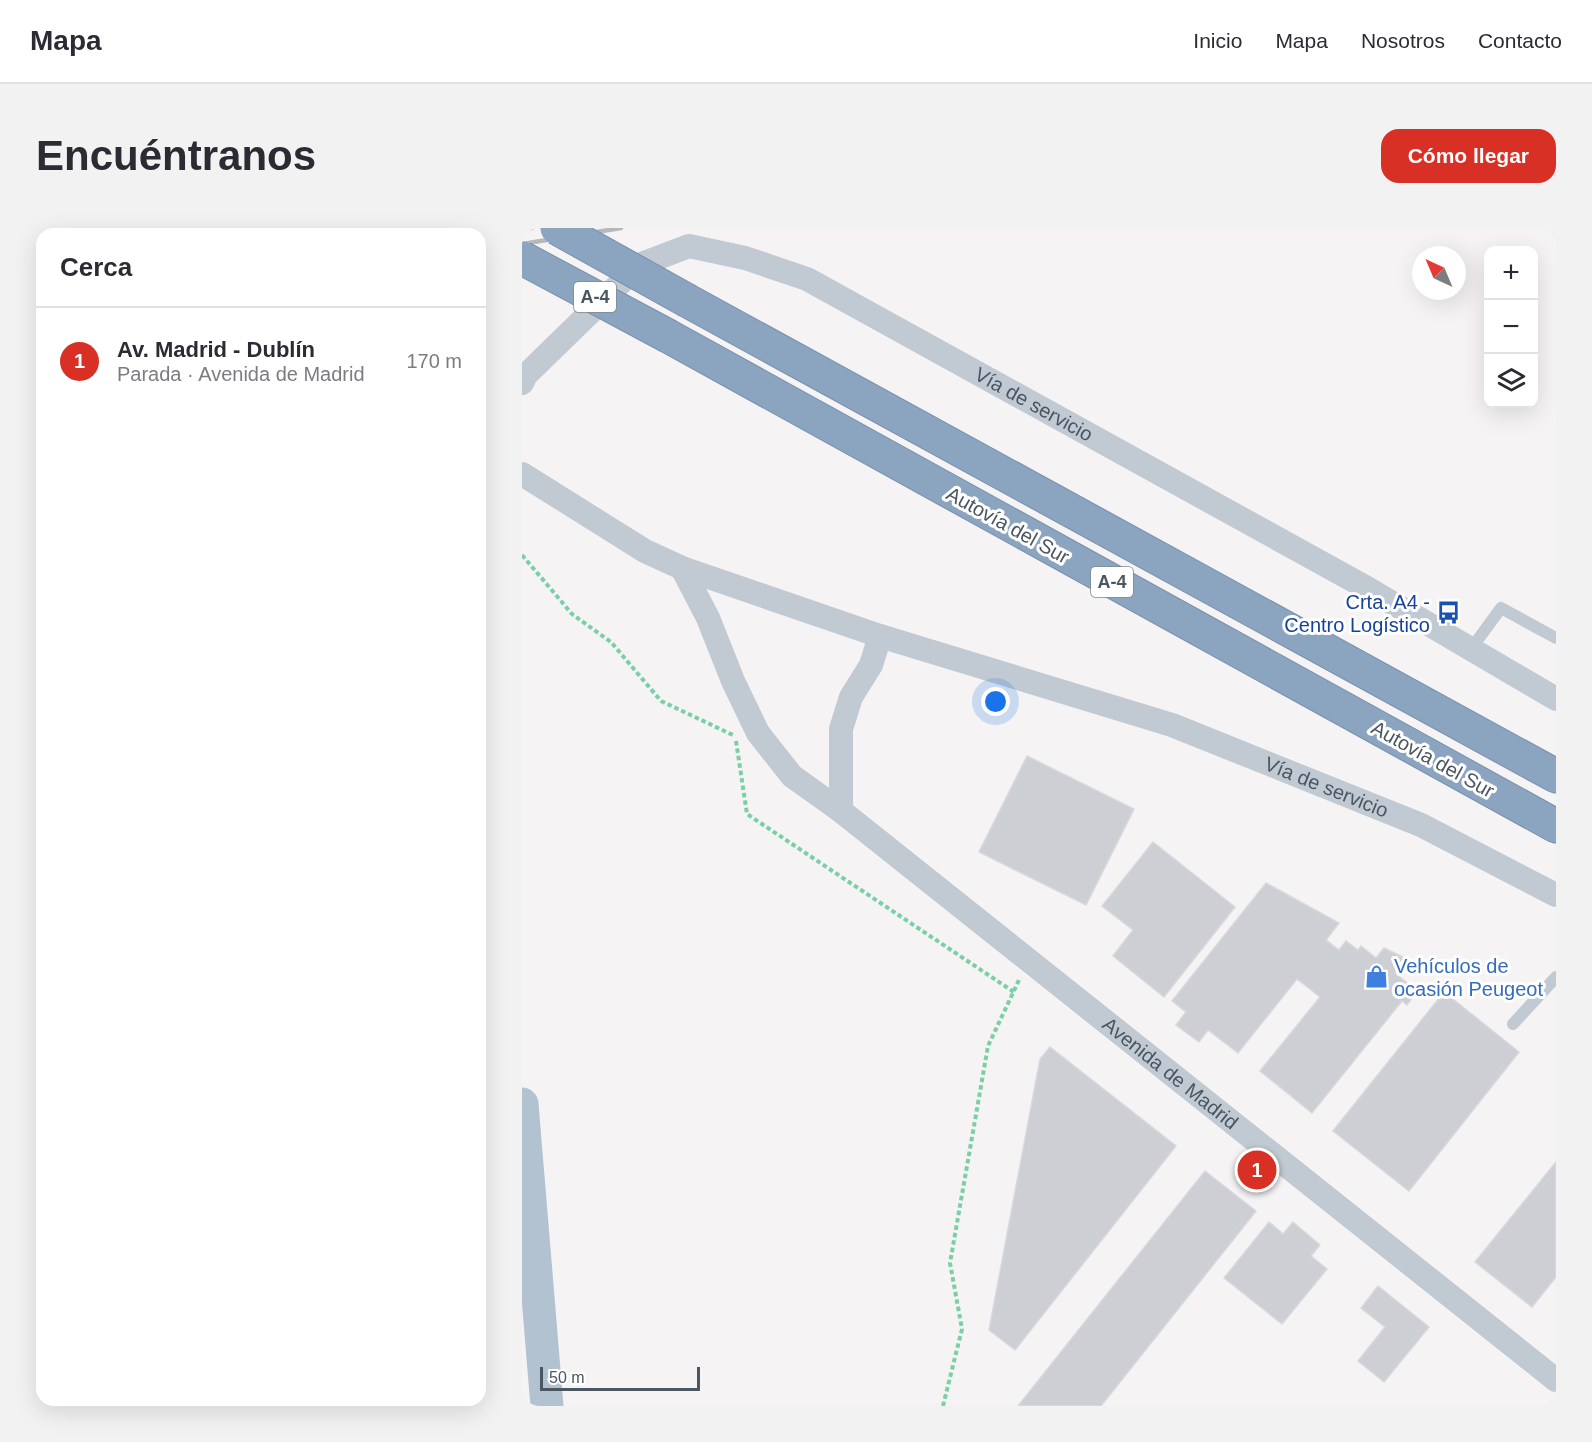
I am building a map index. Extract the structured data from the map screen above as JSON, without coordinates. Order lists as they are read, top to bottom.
{
  "streets": {
    "highway": ["A-4", "Autovía del Sur"],
    "street": ["Vía de servicio", "Avenida de Madrid"]
  },
  "crossings": [
    ["Vía de servicio", "Avenida de Madrid"]
  ],
  "places": {
    "bus stop": ["Crta. A4 - Centro Logístico"],
    "shop": ["Vehículos de ocasión Peugeot"]
  },
  "scale_bar": "50 m",
  "north": "top left",
  "page": {
    "header": "Mapa",
    "nav": [
      "Inicio",
      "Mapa",
      "Nosotros",
      "Contacto"
    ],
    "buttons": "Cómo llegar",
    "title": "Encuéntranos",
    "heading": "Cerca",
    "map_buttons": ["+", "−"],
    "list": [
      {
        "mark": "1",
        "name": "Av. Madrid - Dublín",
        "note": "Parada · Avenida de Madrid",
        "value": "170 m"
      }
    ],
    "pins": "1",
    "scale": "50 m"
  }
}
